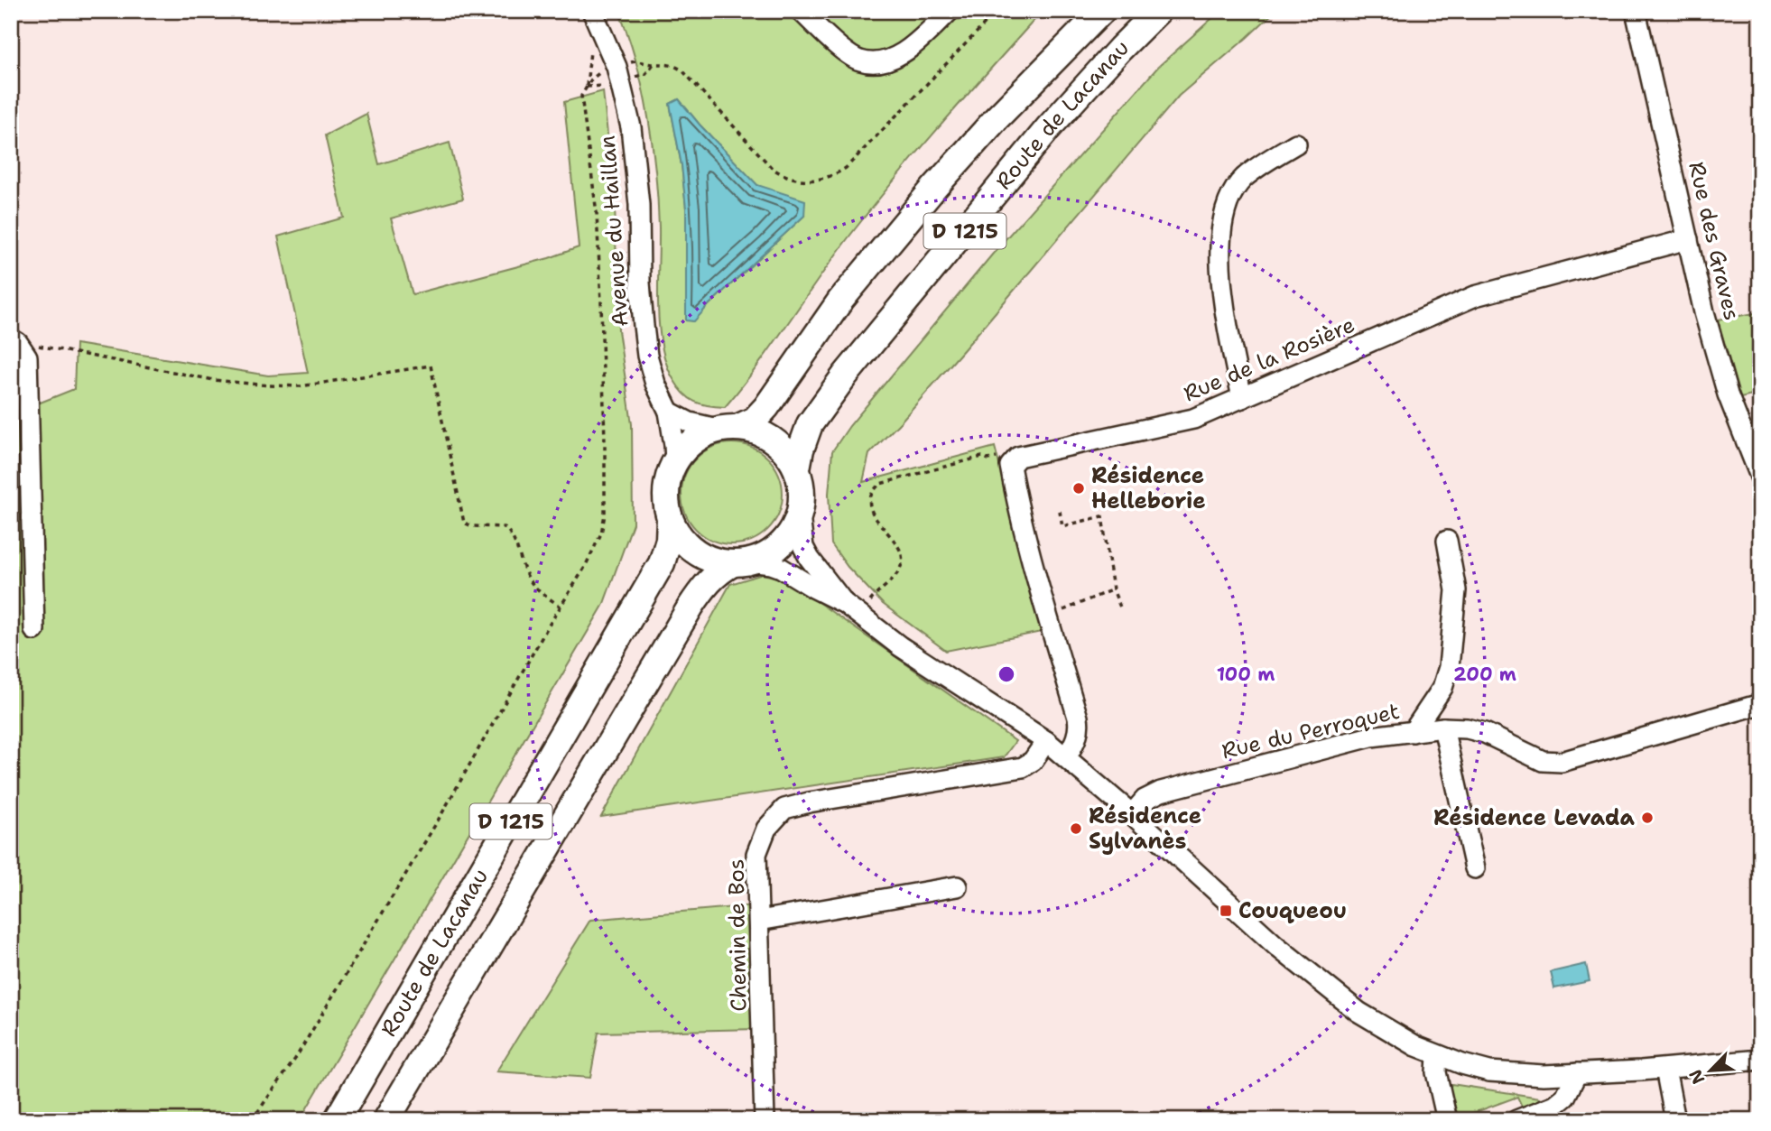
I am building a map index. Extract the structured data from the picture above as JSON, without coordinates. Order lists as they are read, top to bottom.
{
  "streets": {
    "main road": ["Route de Lacanau", "D 1215"],
    "street": [
      "Avenue du Haillan",
      "Rue des Graves",
      "Rue de la Rosière",
      "Rue du Perroquet",
      "Chemin de Bos"
    ]
  },
  "crossings": [
    ["Route de Lacanau", "Avenue du Haillan"],
    ["Rue des Graves", "Rue de la Rosière"]
  ],
  "places": {
    "other": ["Résidence Helleborie", "Résidence Levada", "Résidence Sylvanès"],
    "transit": ["Couqueou"]
  },
  "north": "bottom left",
  "rings": ["100 m", "200 m"]
}
